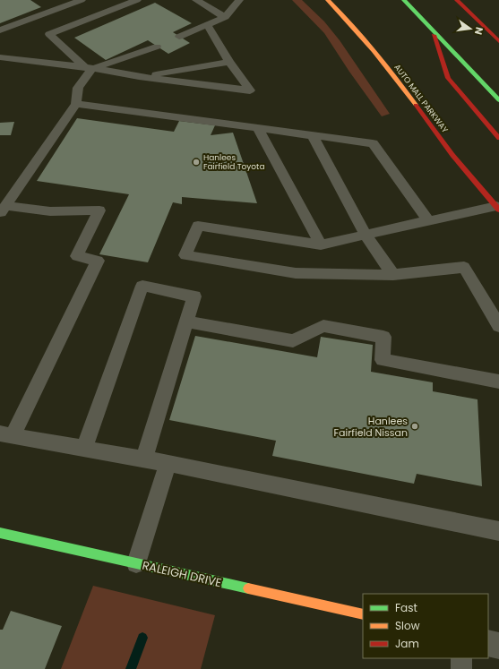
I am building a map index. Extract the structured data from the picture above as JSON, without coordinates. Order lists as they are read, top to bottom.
{
  "streets": {
    "main road": ["AUTO MALL PARKWAY", "RALEIGH DRIVE"]
  },
  "places": ["Hanlees Fairfield Toyota", "Hanlees Fairfield Nissan"],
  "legend": ["Fast", "Slow", "Jam"],
  "north": "right"
}
